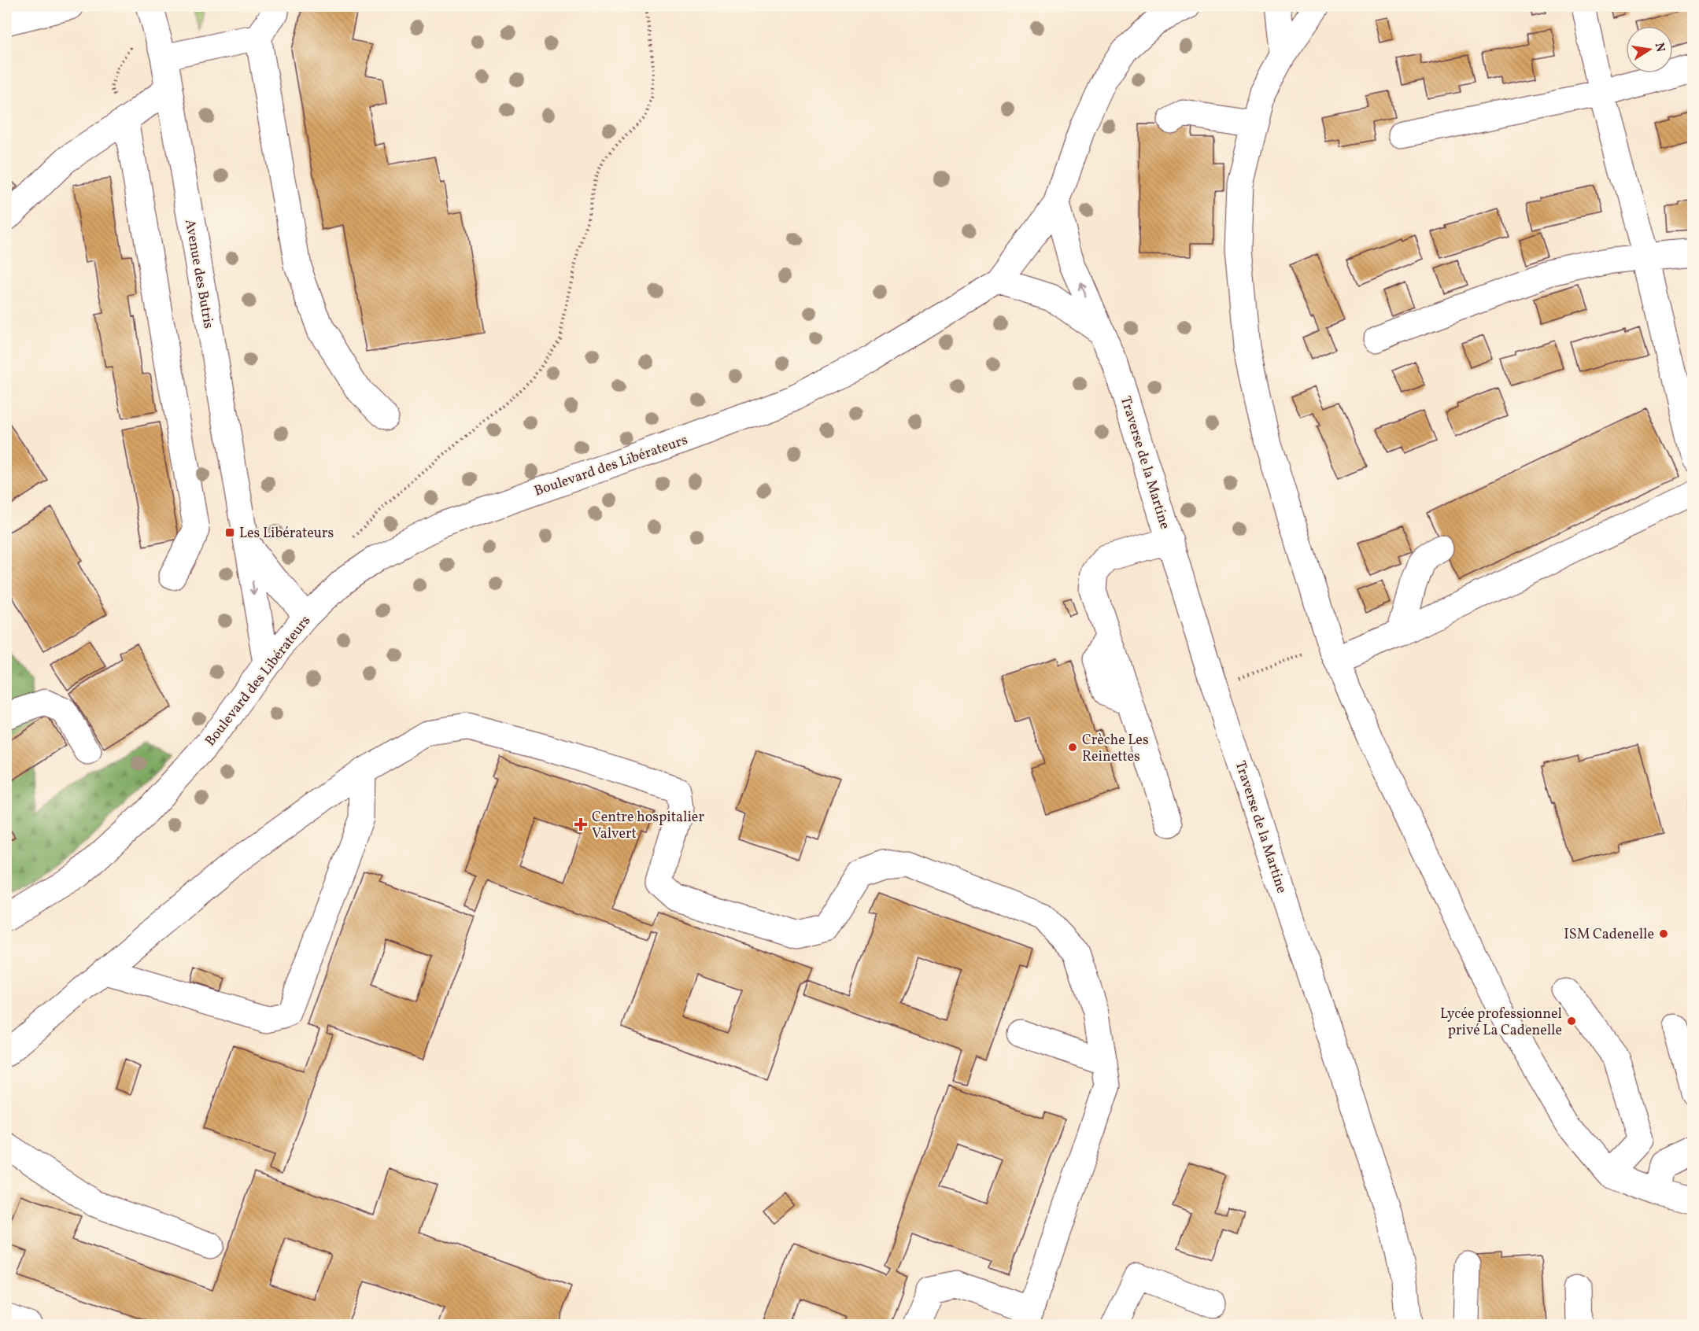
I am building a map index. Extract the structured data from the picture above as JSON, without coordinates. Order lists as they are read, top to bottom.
{
  "streets": {
    "street": ["Avenue des Butris", "Traverse de la Martine", "Boulevard des Libérateurs"]
  },
  "crossings": [
    ["Avenue des Butris", "Boulevard des Libérateurs"],
    ["Traverse de la Martine", "Boulevard des Libérateurs"]
  ],
  "places": {
    "transit": ["Les Libérateurs"],
    "other": ["Crèche Les Reinettes", "ISM Cadenelle", "Lycée professionnel privé La Cadenelle"],
    "health": ["Centre hospitalier Valvert"]
  },
  "north": "right"
}
